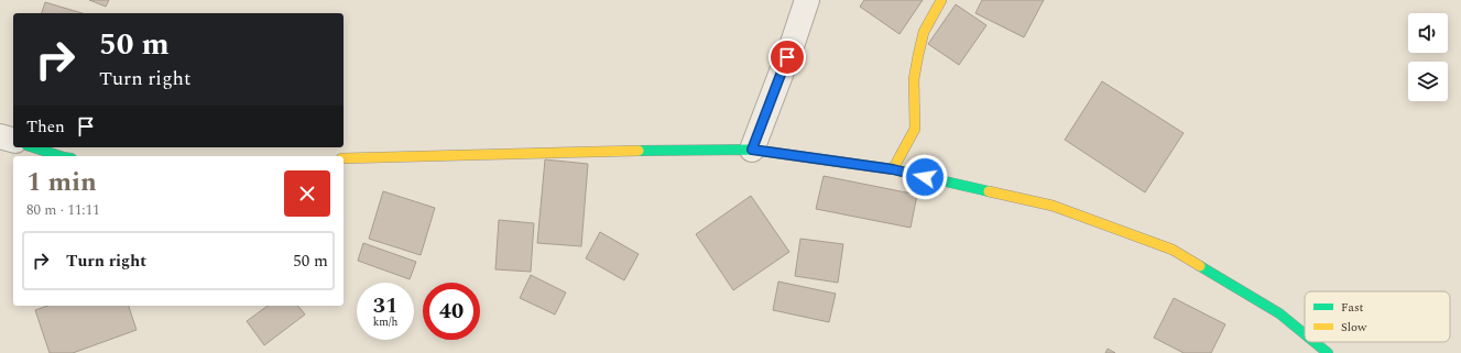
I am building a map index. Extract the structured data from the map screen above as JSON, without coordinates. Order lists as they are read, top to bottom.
{
  "legend": ["Fast", "Slow"],
  "page": {
    "turn": ["50 m", "Turn right"],
    "then": "Then",
    "heading": ["1 min", "80 m · 11:11"],
    "list": [
      {
        "name": "Turn right",
        "value": "50 m"
      }
    ],
    "speed": "31 km/h",
    "limit": "40"
  }
}
